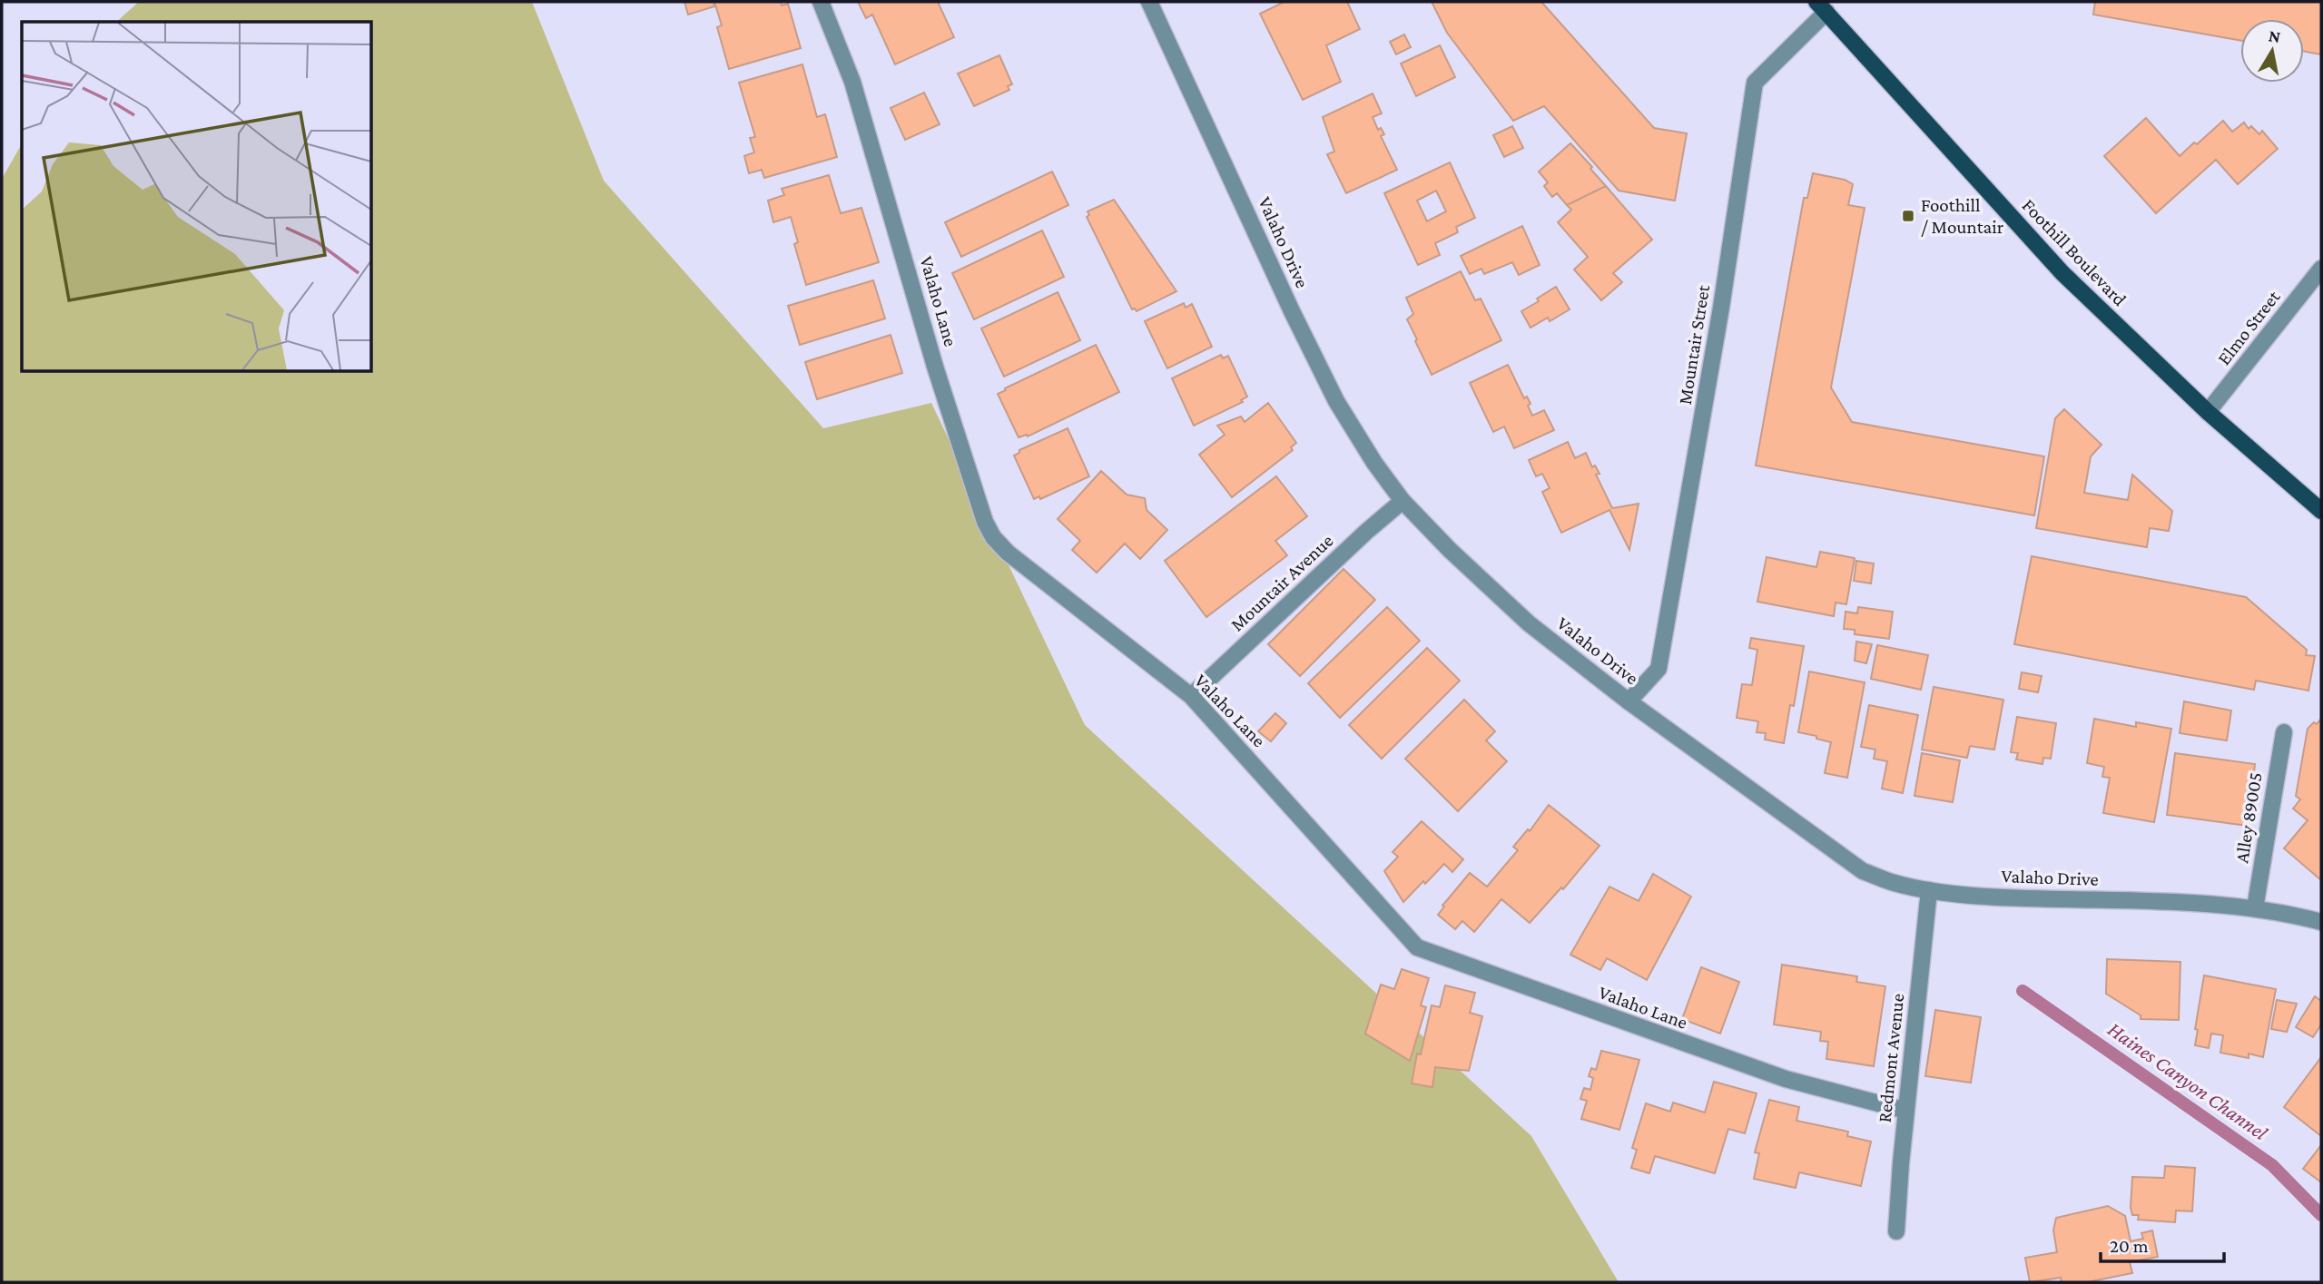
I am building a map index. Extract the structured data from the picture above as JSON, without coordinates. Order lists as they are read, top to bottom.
{
  "streets": {
    "main road": ["Foothill Boulevard"],
    "street": [
      "Valaho Drive",
      "Valaho Lane",
      "Elmo Street",
      "Mountair Street",
      "Mountair Avenue",
      "Alley 89005",
      "Redmont Avenue"
    ]
  },
  "crossings": [
    ["Valaho Drive", "Mountair Street"],
    ["Valaho Drive", "Mountair Avenue"],
    ["Valaho Drive", "Alley 89005"],
    ["Valaho Drive", "Redmont Avenue"],
    ["Foothill Boulevard", "Elmo Street"],
    ["Foothill Boulevard", "Mountair Street"],
    ["Valaho Lane", "Mountair Avenue"],
    ["Valaho Lane", "Redmont Avenue"]
  ],
  "water": ["Haines Canyon Channel"],
  "places": {
    "transit": ["Foothill / Mountair"]
  },
  "scale_bar": "20 m",
  "north": "top"
}
